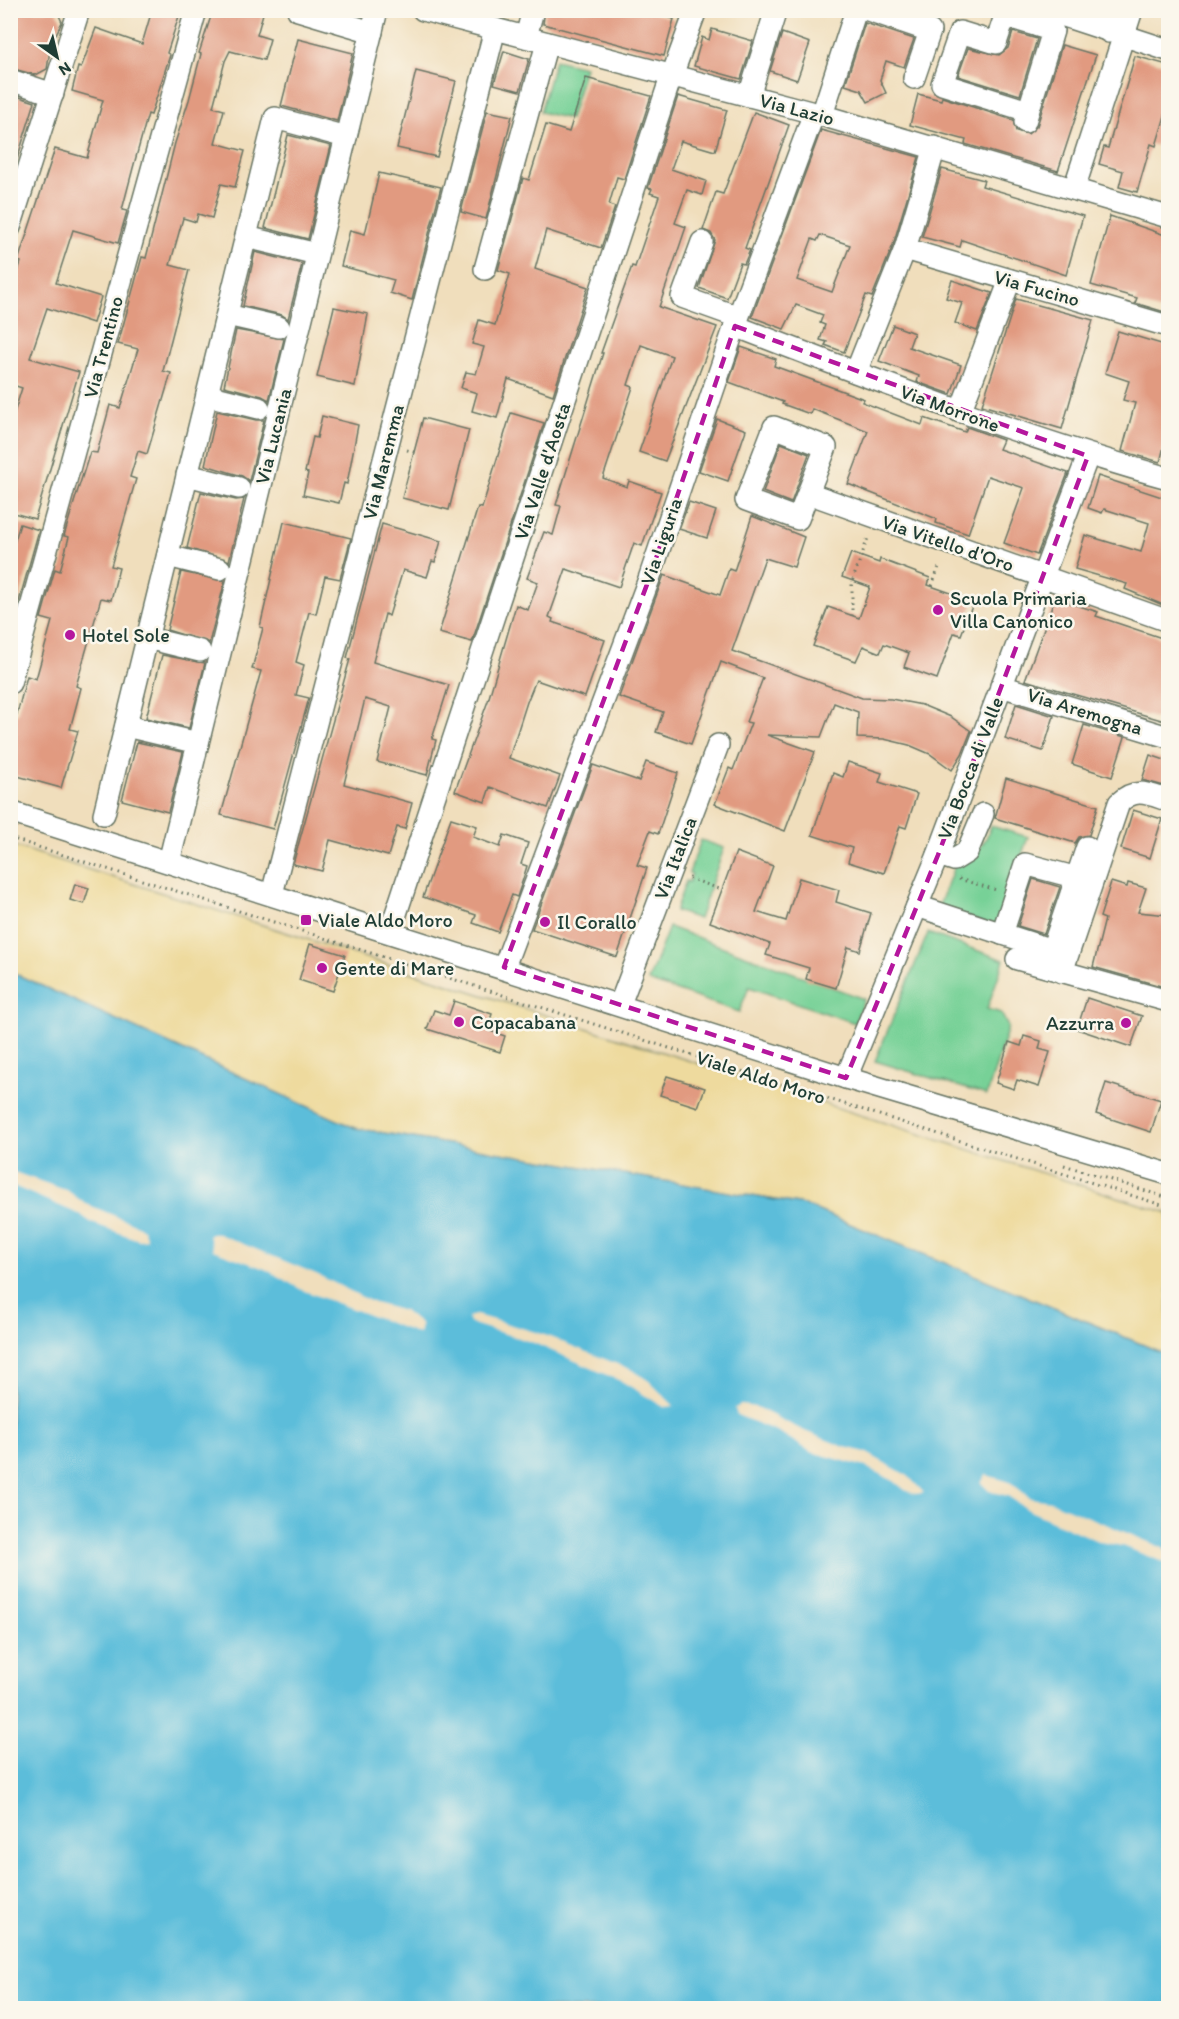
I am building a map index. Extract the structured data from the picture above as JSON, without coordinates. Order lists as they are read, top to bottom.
{
  "streets": {
    "street": [
      "Via Lazio",
      "Via Fucino",
      "Via Trentino",
      "Via Morrone",
      "Via Lucania",
      "Via Maremma",
      "Via Valle d'Aosta",
      "Via Liguria",
      "Via Vitello d'Oro",
      "Via Aremogna",
      "Via Bocca di Valle",
      "Via Italica",
      "Viale Aldo Moro"
    ]
  },
  "crossings": [
    ["Via Lazio", "Via Maremma"],
    ["Via Lazio", "Via Valle d'Aosta"],
    ["Via Lazio", "Via Liguria"],
    ["Via Morrone", "Via Liguria"],
    ["Via Morrone", "Via Bocca di Valle"],
    ["Via Lucania", "Viale Aldo Moro"],
    ["Via Maremma", "Viale Aldo Moro"],
    ["Via Valle d'Aosta", "Viale Aldo Moro"],
    ["Via Liguria", "Viale Aldo Moro"],
    ["Via Vitello d'Oro", "Via Bocca di Valle"],
    ["Via Aremogna", "Via Bocca di Valle"],
    ["Via Bocca di Valle", "Viale Aldo Moro"],
    ["Via Italica", "Viale Aldo Moro"]
  ],
  "places": {
    "other": [
      "Scuola Primaria Villa Canonico",
      "Hotel Sole",
      "Il Corallo",
      "Gente di Mare",
      "Copacabana",
      "Azzurra"
    ],
    "transit": ["Viale Aldo Moro"]
  },
  "north": "bottom right"
}
